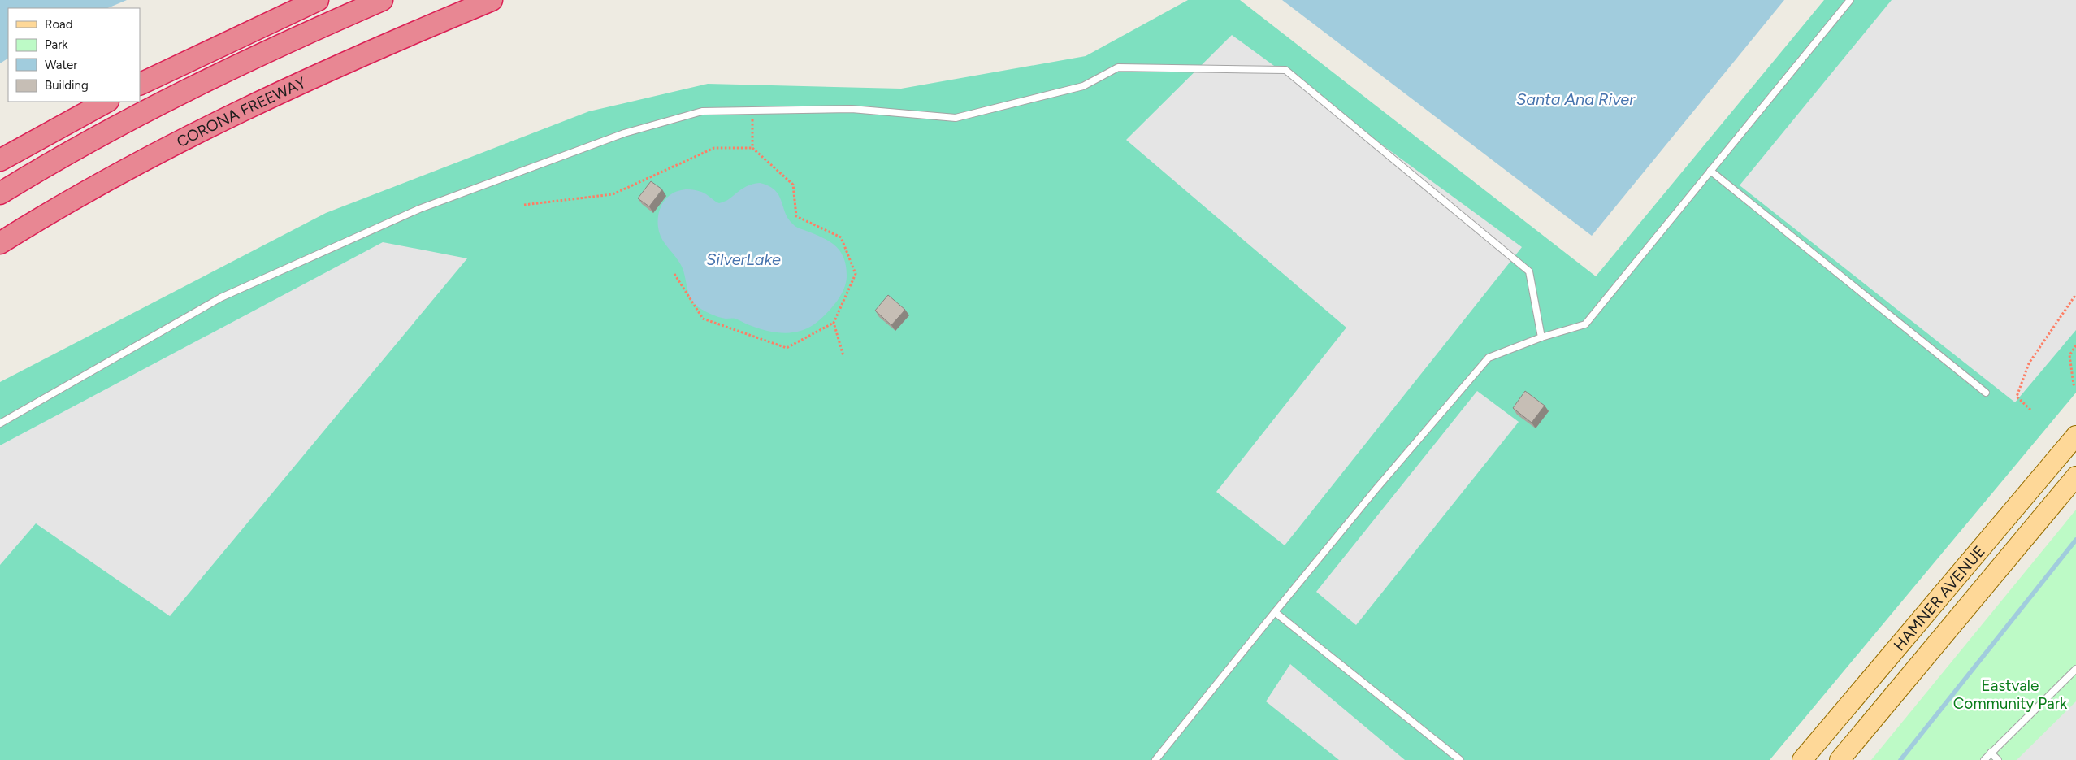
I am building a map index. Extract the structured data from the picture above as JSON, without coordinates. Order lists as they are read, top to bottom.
{
  "streets": {
    "highway": ["CORONA FREEWAY"],
    "main road": ["HAMNER AVENUE"]
  },
  "water": ["Santa Ana River", "SilverLake"],
  "parks": ["Eastvale Community Park"],
  "legend": [
    "Road",
    "Park",
    "Water",
    "Building"
  ]
}
